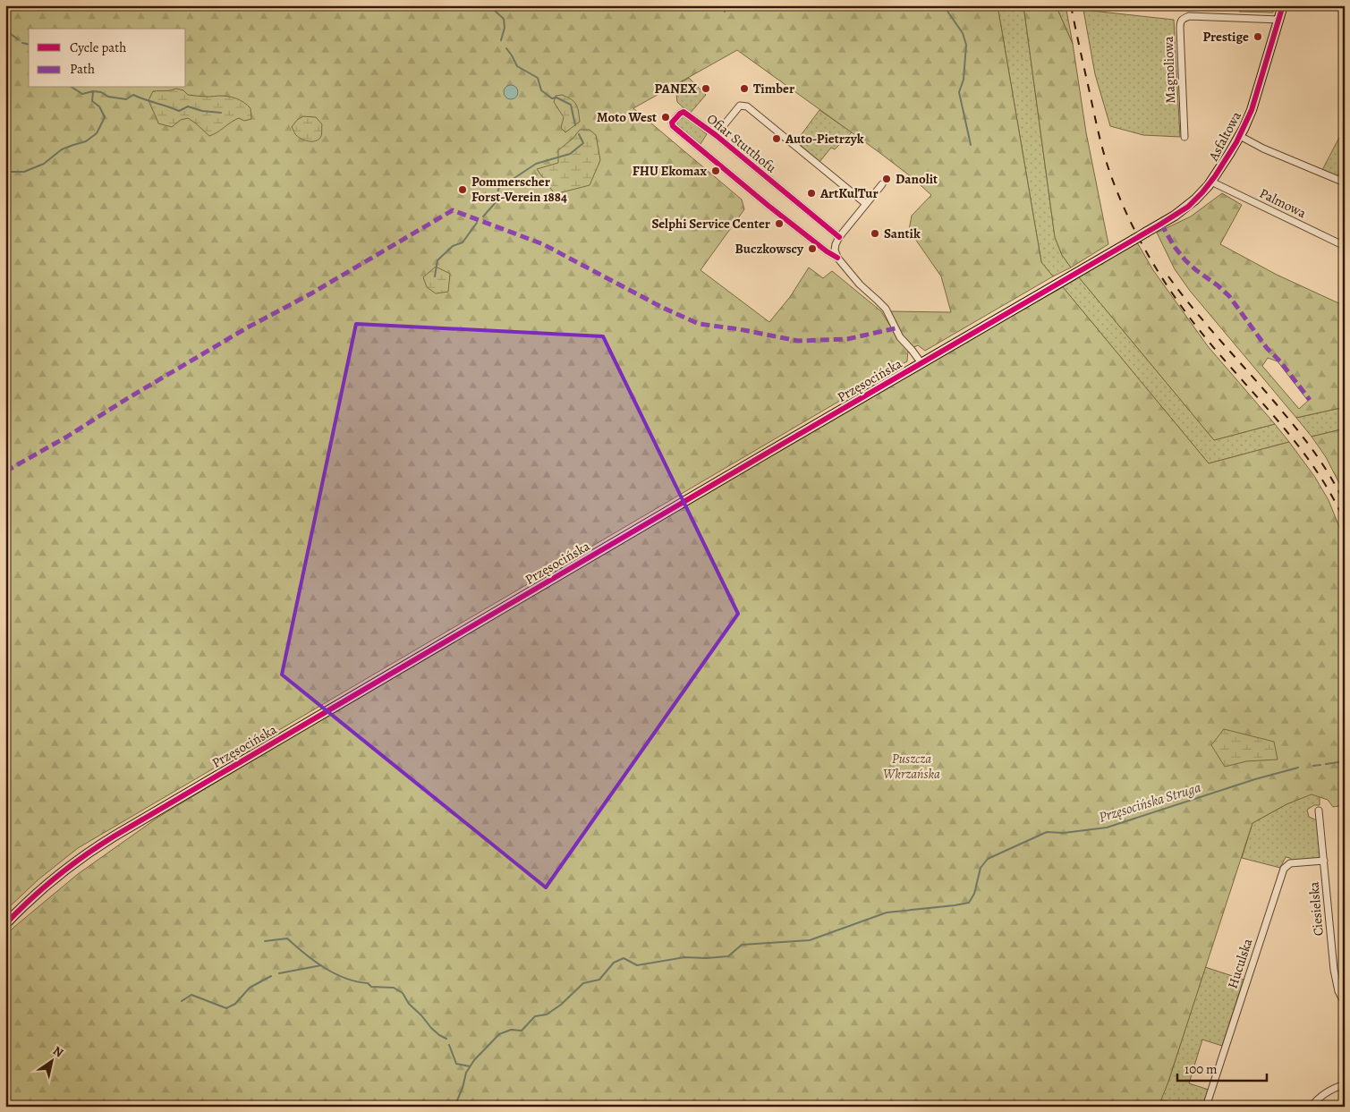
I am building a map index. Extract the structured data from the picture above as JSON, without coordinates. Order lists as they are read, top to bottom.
{
  "streets": {
    "street": [
      "Magnoliowa",
      "Asfaltowa",
      "Ofiar Stutthofu",
      "Palmowa",
      "Przęsocińska",
      "Ciesielska",
      "Huculska"
    ]
  },
  "crossings": [
    ["Magnoliowa", "Asfaltowa"],
    ["Asfaltowa", "Palmowa"],
    ["Asfaltowa", "Przęsocińska"],
    ["Ofiar Stutthofu", "Przęsocińska"],
    ["Ciesielska", "Huculska"]
  ],
  "water": ["Przęsocińska Struga"],
  "parks": ["Puszcza Wkrzańska"],
  "places": [
    "Prestige",
    "PANEX",
    "Timber",
    "Moto West",
    "Auto-Pietrzyk",
    "FHU Ekomax",
    "Danolit",
    "Pommerscher Forst-Verein 1884",
    "ArtKulTur",
    "Selphi Service Center",
    "Santik",
    "Buczkowscy"
  ],
  "legend": ["Cycle path", "Path"],
  "scale_bar": "100 m",
  "north": "top right"
}
